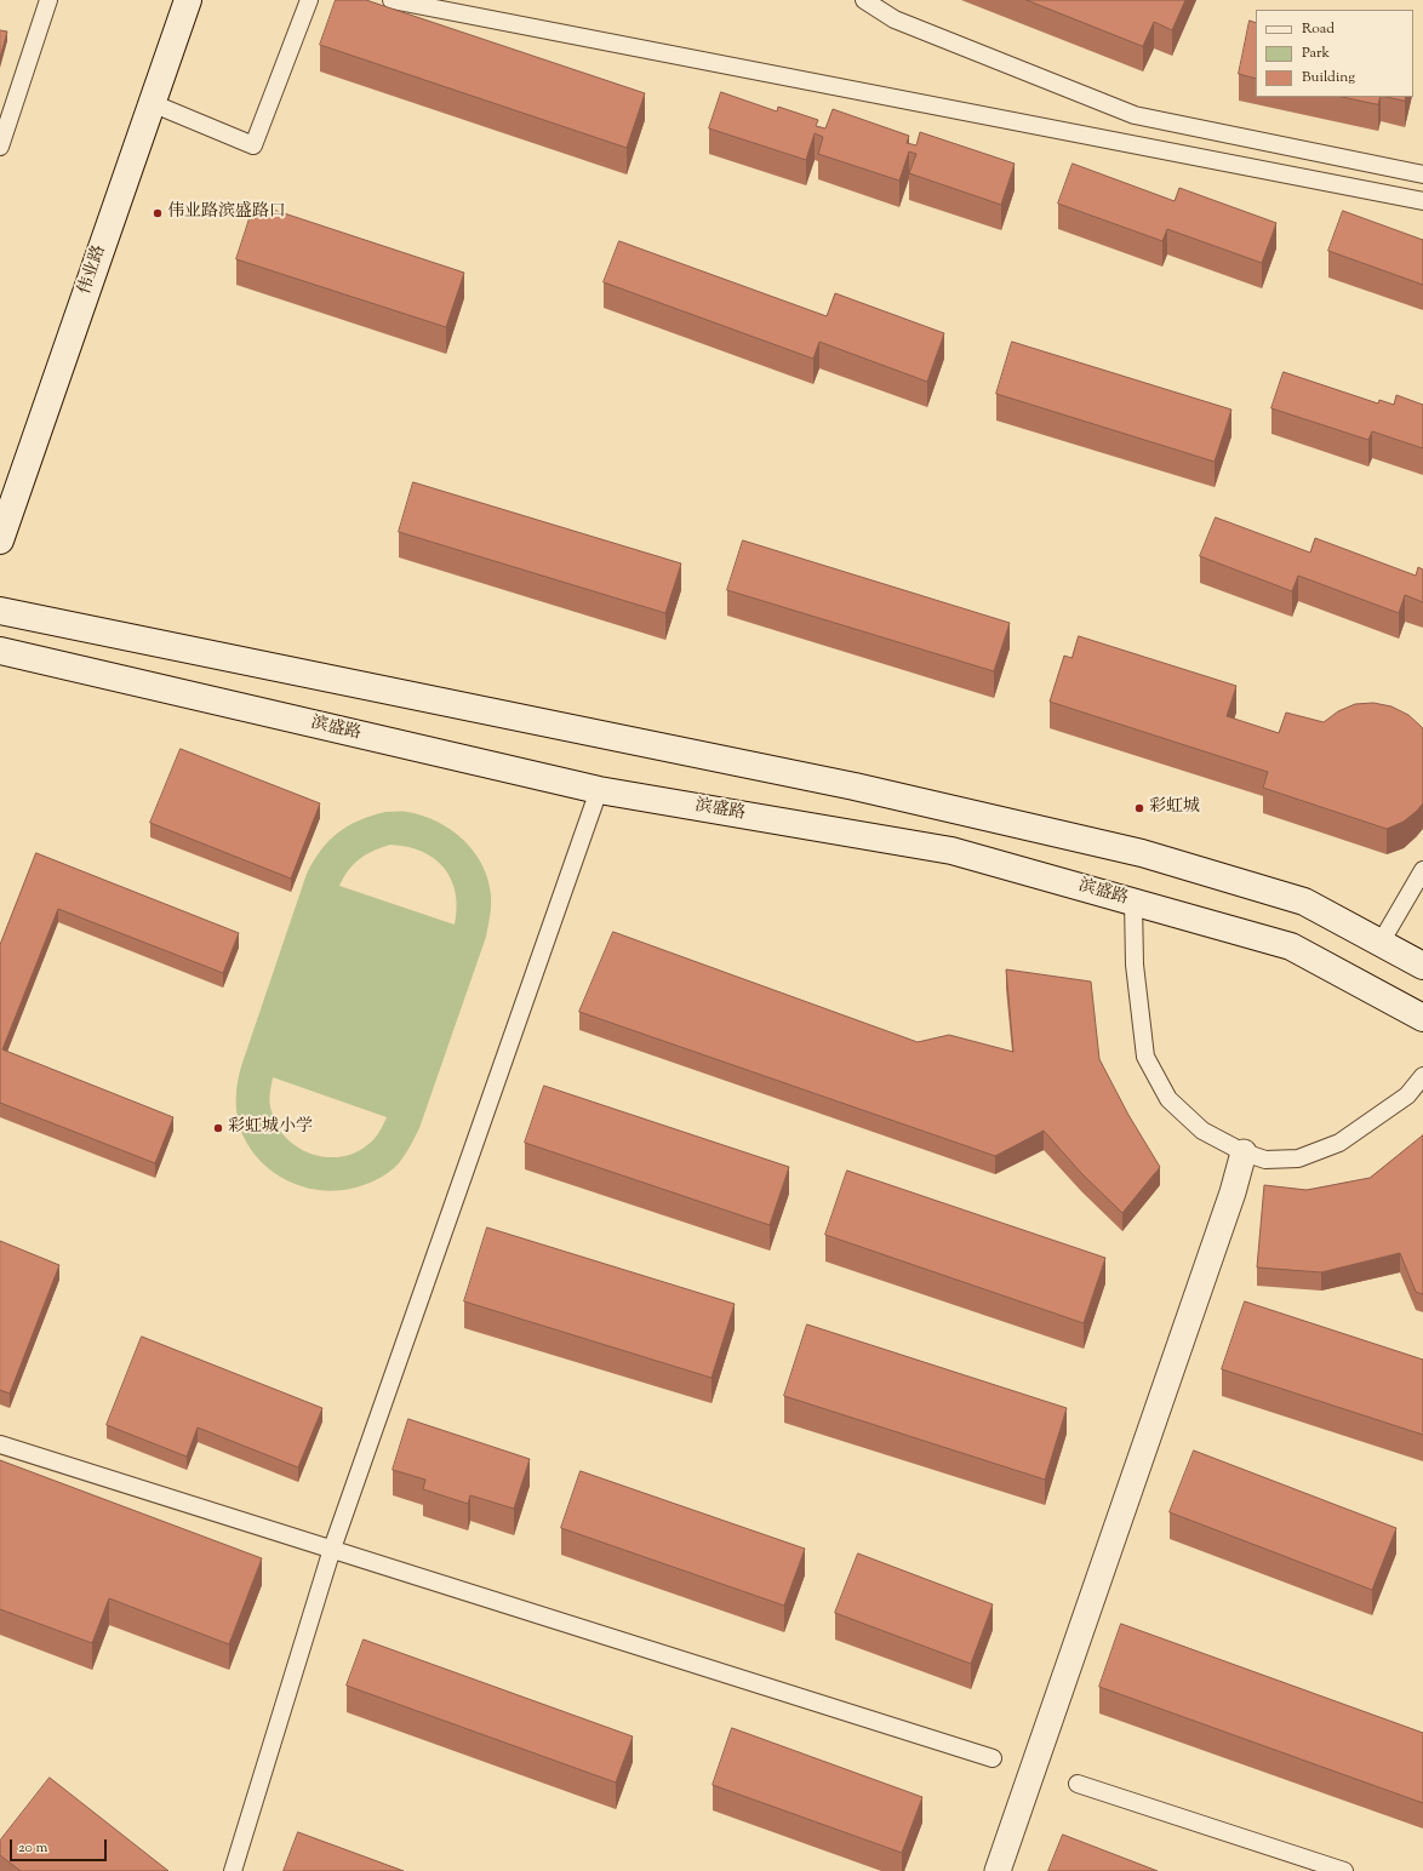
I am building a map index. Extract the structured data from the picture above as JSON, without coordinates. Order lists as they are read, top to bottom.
{
  "streets": {
    "main road": ["伟业路", "滨盛路"]
  },
  "places": ["伟业路滨盛路口", "彩虹城", "彩虹城小学"],
  "legend": ["Road", "Park", "Building"],
  "scale_bar": "20 m"
}
